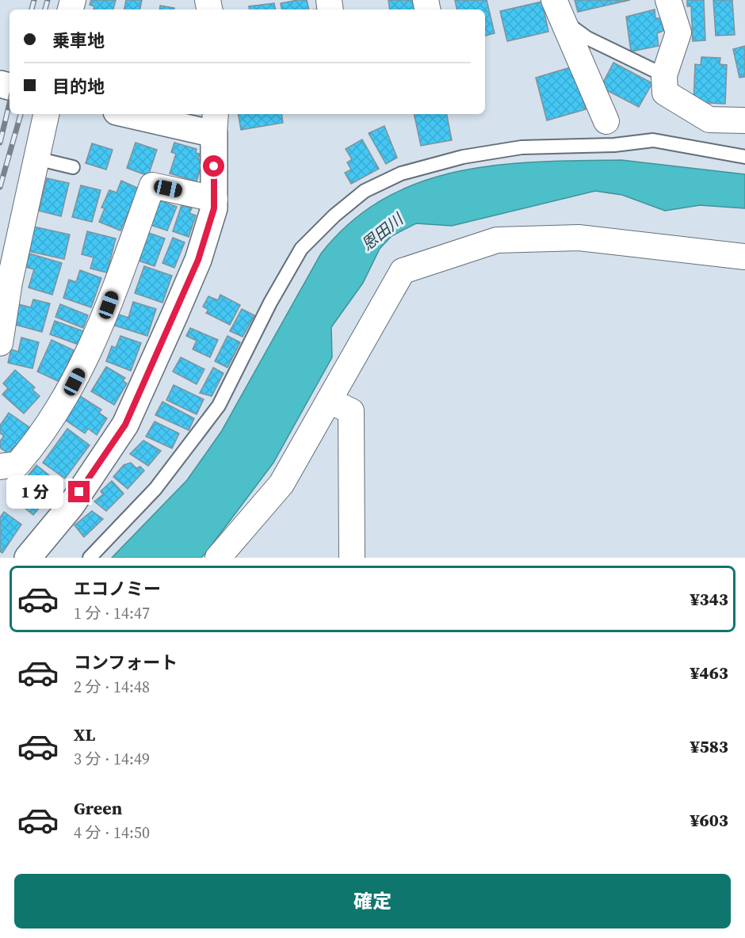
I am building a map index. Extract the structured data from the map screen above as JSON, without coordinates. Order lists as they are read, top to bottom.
{
  "water": ["恩田川"],
  "page": {
    "banner": ["乗車地", "目的地"],
    "bubble": "1 分",
    "list": [
      {
        "name": "エコノミー",
        "note": "1 分 · 14:47",
        "value": "¥343"
      },
      {
        "name": "コンフォート",
        "note": "2 分 · 14:48",
        "value": "¥463"
      },
      {
        "name": "XL",
        "note": "3 分 · 14:49",
        "value": "¥583"
      },
      {
        "name": "Green",
        "note": "4 分 · 14:50",
        "value": "¥603"
      }
    ],
    "buttons": "確定"
  }
}
